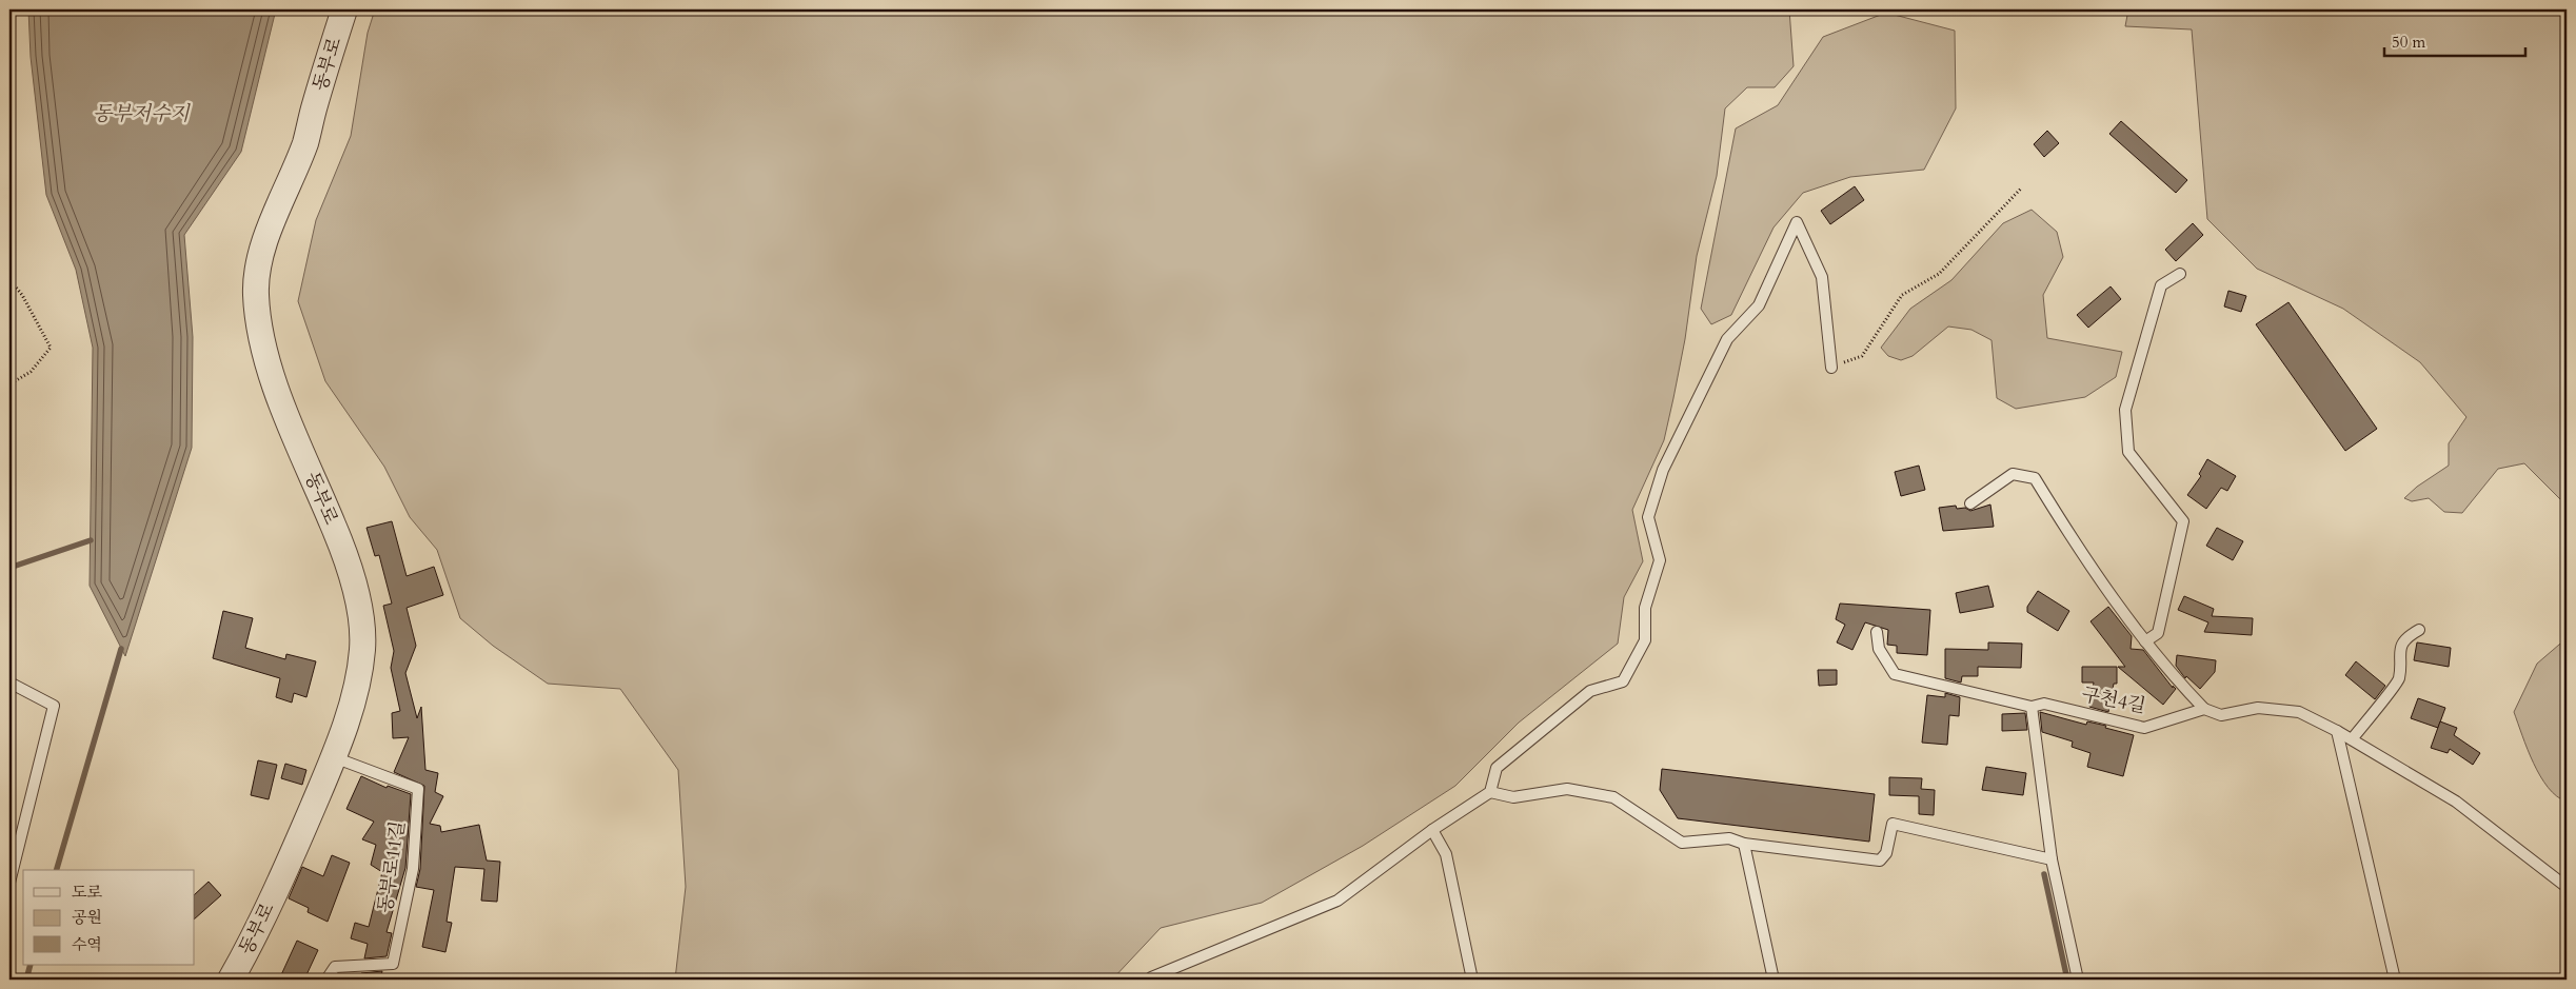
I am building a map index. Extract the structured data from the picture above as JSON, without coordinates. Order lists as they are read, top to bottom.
{
  "streets": {
    "street": ["동부로"],
    "lane": ["구천4길", "동부로11길"]
  },
  "crossings": [
    ["동부로", "동부로11길"]
  ],
  "water": ["동부저수지"],
  "legend": ["도로", "공원", "수역"],
  "scale_bar": "50 m"
}
